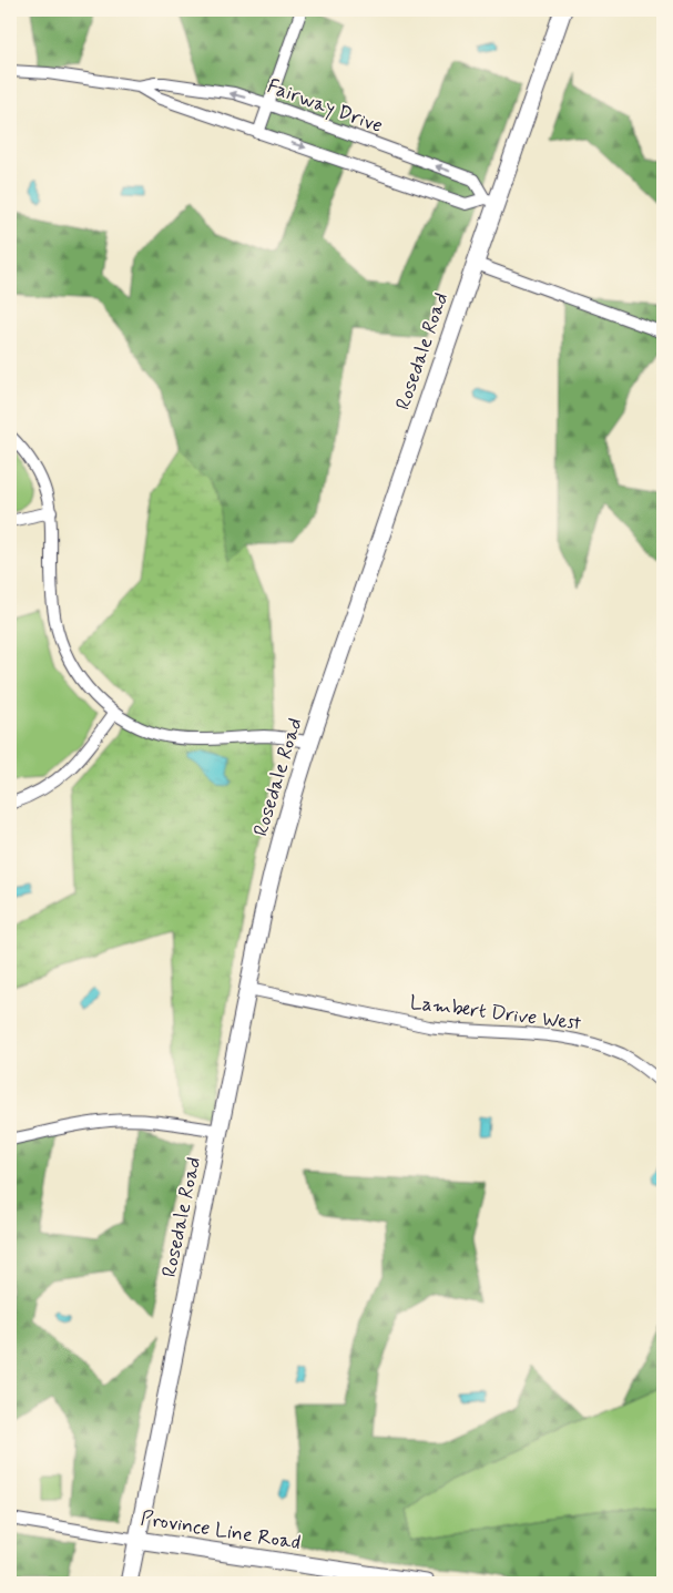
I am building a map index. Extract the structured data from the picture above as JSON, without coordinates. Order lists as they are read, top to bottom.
{
  "streets": {
    "street": [
      "Fairway Drive",
      "Rosedale Road",
      "Lambert Drive West",
      "Province Line Road"
    ]
  },
  "crossings": [
    ["Fairway Drive", "Rosedale Road"],
    ["Rosedale Road", "Lambert Drive West"],
    ["Rosedale Road", "Province Line Road"]
  ]
}
